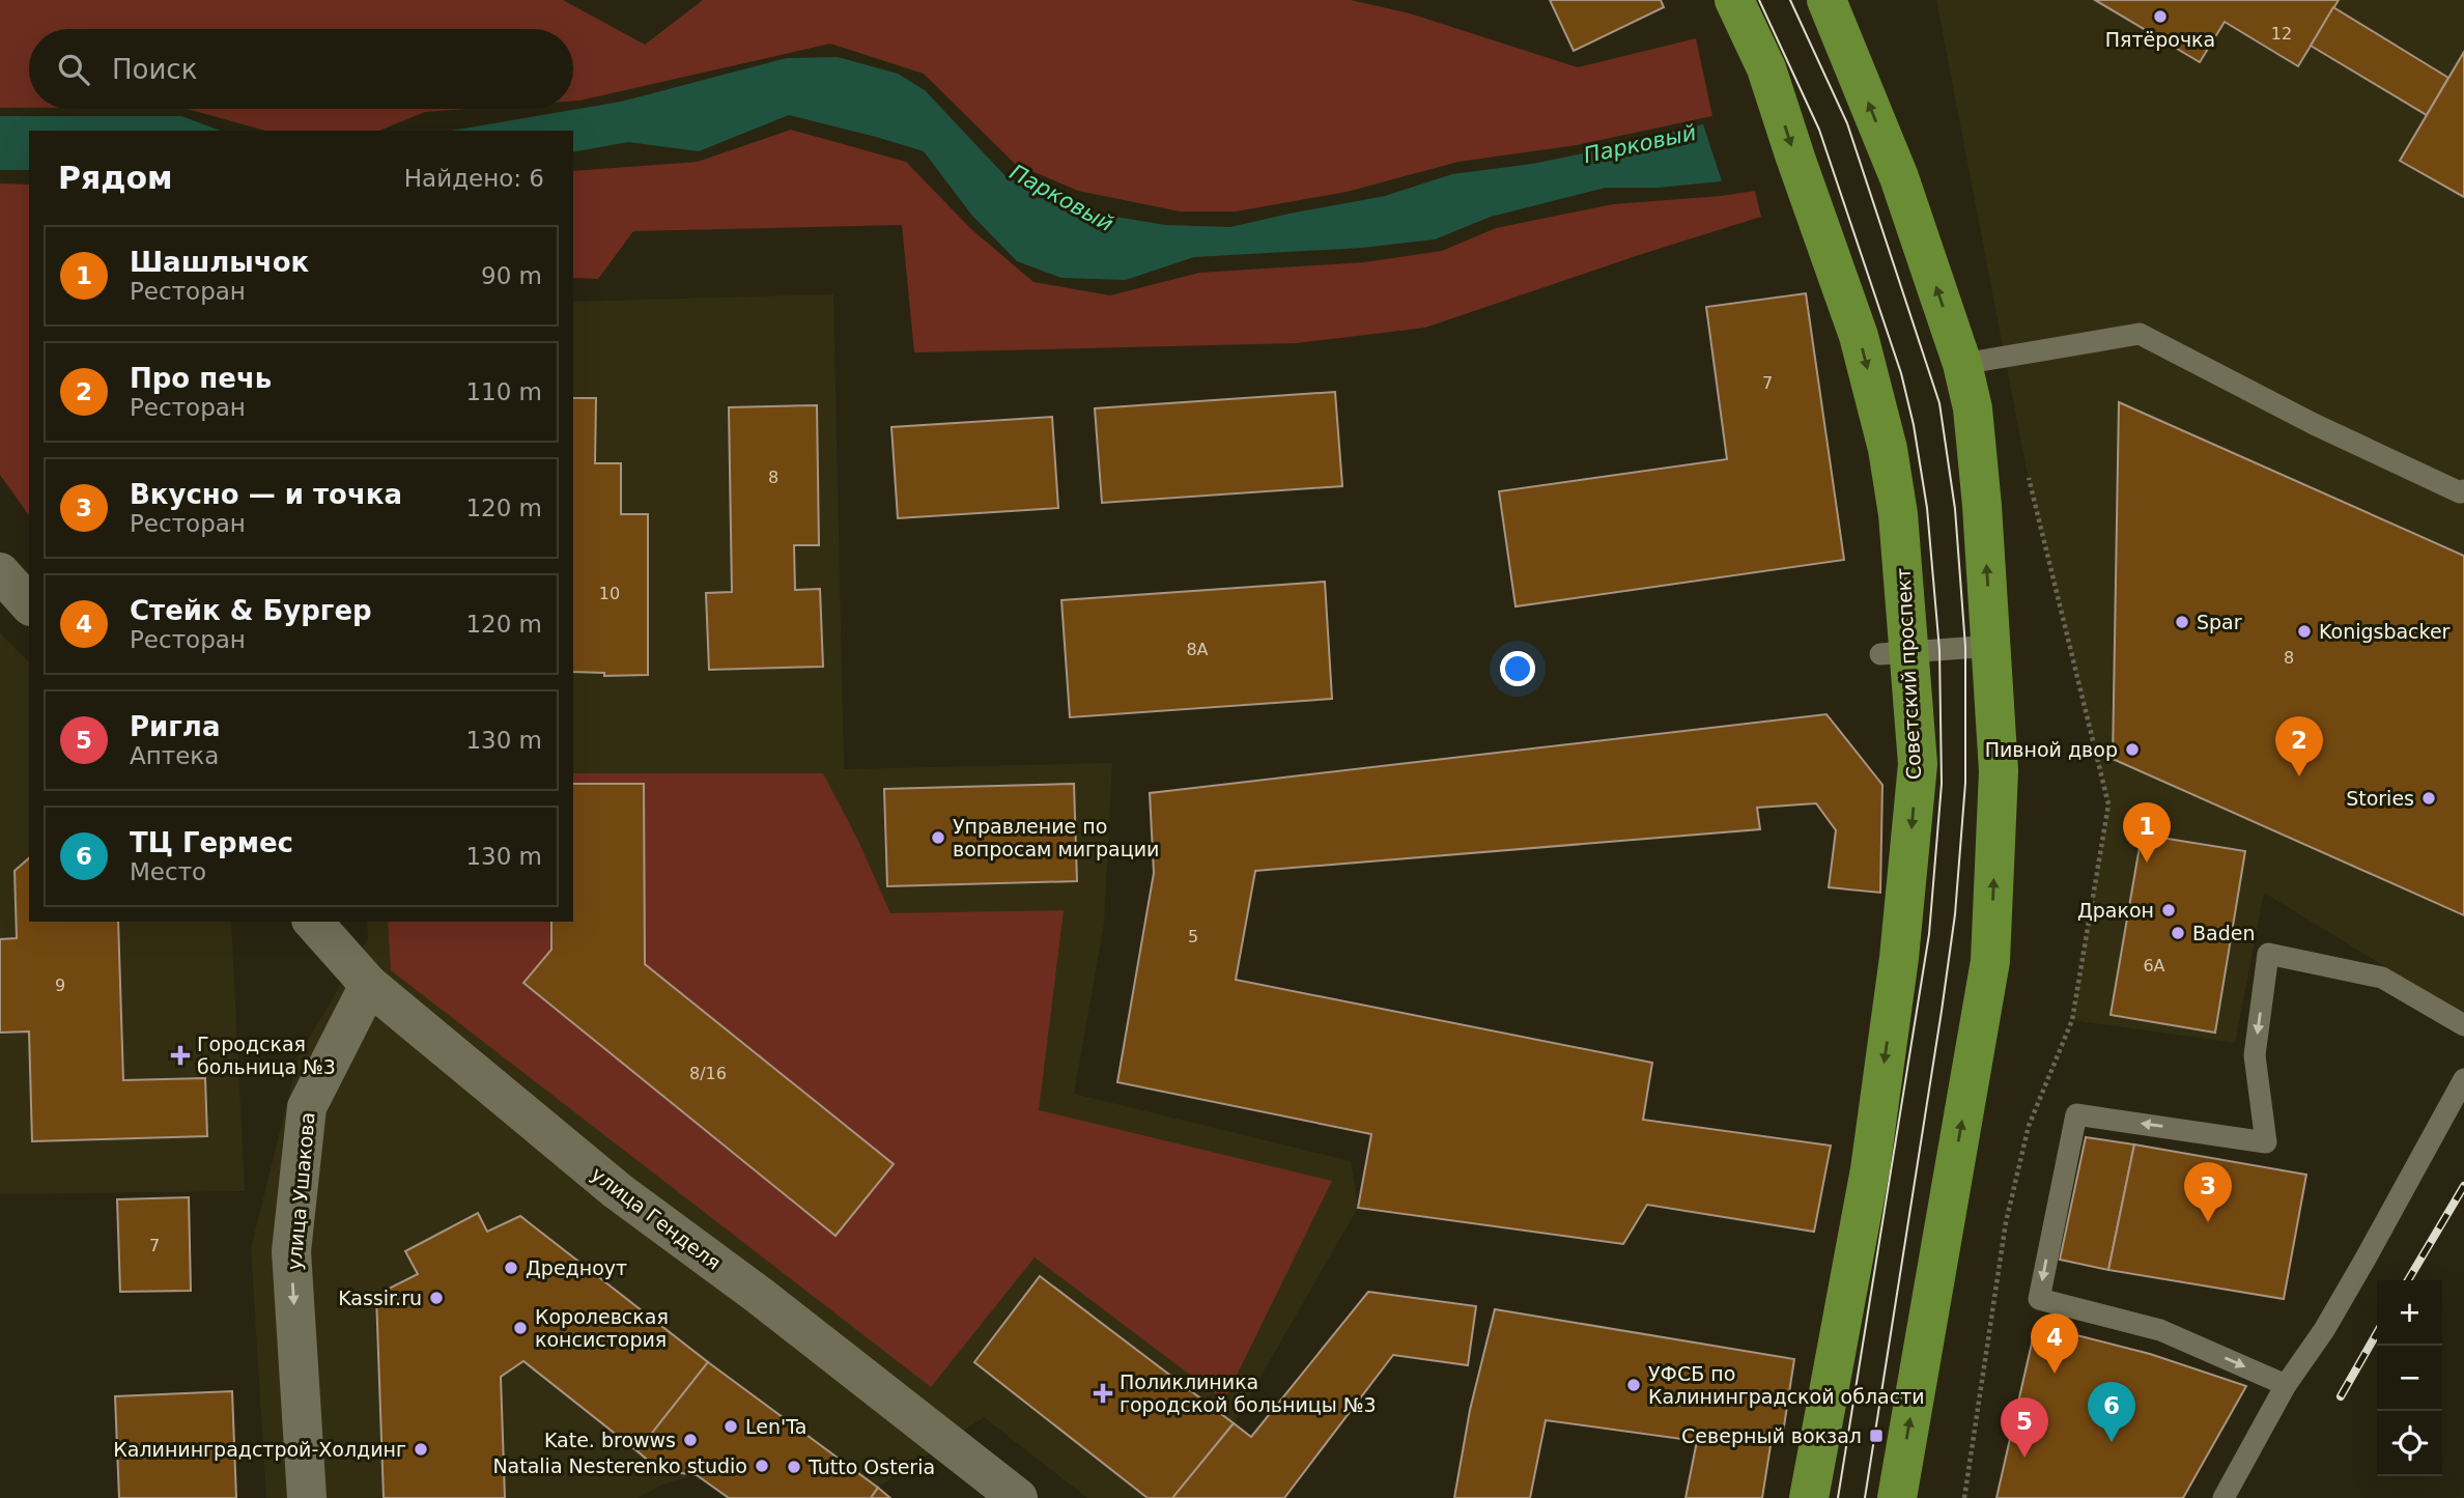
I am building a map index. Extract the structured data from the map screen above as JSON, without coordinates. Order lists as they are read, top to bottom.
{
  "streets": {
    "main road": ["Советский проспект"],
    "street": ["улица Ушакова", "улица Генделя"]
  },
  "crossings": [
    ["улица Ушакова", "улица Генделя"]
  ],
  "one_way": ["улица Ушакова"],
  "water": ["Парковый"],
  "places": {
    "other": [
      "Пятёрочка",
      "Spar",
      "Konigsbacker",
      "Пивной двор",
      "Stories",
      "Управление по вопросам миграции",
      "Дракон",
      "Baden",
      "Дредноут",
      "Kassir.ru",
      "Королевская консистория",
      "УФСБ по Калининградской области",
      "Len'Ta",
      "Kate. browws",
      "Калининградстрой-Холдинг",
      "Natalia Nesterenko studio",
      "Tutto Osteria"
    ],
    "health": ["Городская больница №3", "Поликлиника городской больницы №3"],
    "transit": ["Северный вокзал"]
  },
  "house_numbers": [
    "12",
    "7",
    "8",
    "10",
    "8А",
    "8",
    "5",
    "6А",
    "9",
    "8/16",
    "7"
  ],
  "page": {
    "search": "Поиск",
    "heading": ["Рядом", "Найдено: 6"],
    "list": [
      {
        "mark": "1",
        "name": "Шашлычок",
        "note": "Ресторан",
        "value": "90 m"
      },
      {
        "mark": "2",
        "name": "Про печь",
        "note": "Ресторан",
        "value": "110 m"
      },
      {
        "mark": "3",
        "name": "Вкусно — и точка",
        "note": "Ресторан",
        "value": "120 m"
      },
      {
        "mark": "4",
        "name": "Стейк & Бургер",
        "note": "Ресторан",
        "value": "120 m"
      },
      {
        "mark": "5",
        "name": "Ригла",
        "note": "Аптека",
        "value": "130 m"
      },
      {
        "mark": "6",
        "name": "ТЦ Гермес",
        "note": "Место",
        "value": "130 m"
      }
    ],
    "pins": [
      "2",
      "1",
      "3",
      "4",
      "6",
      "5"
    ],
    "map_buttons": ["+", "−"]
  }
}
